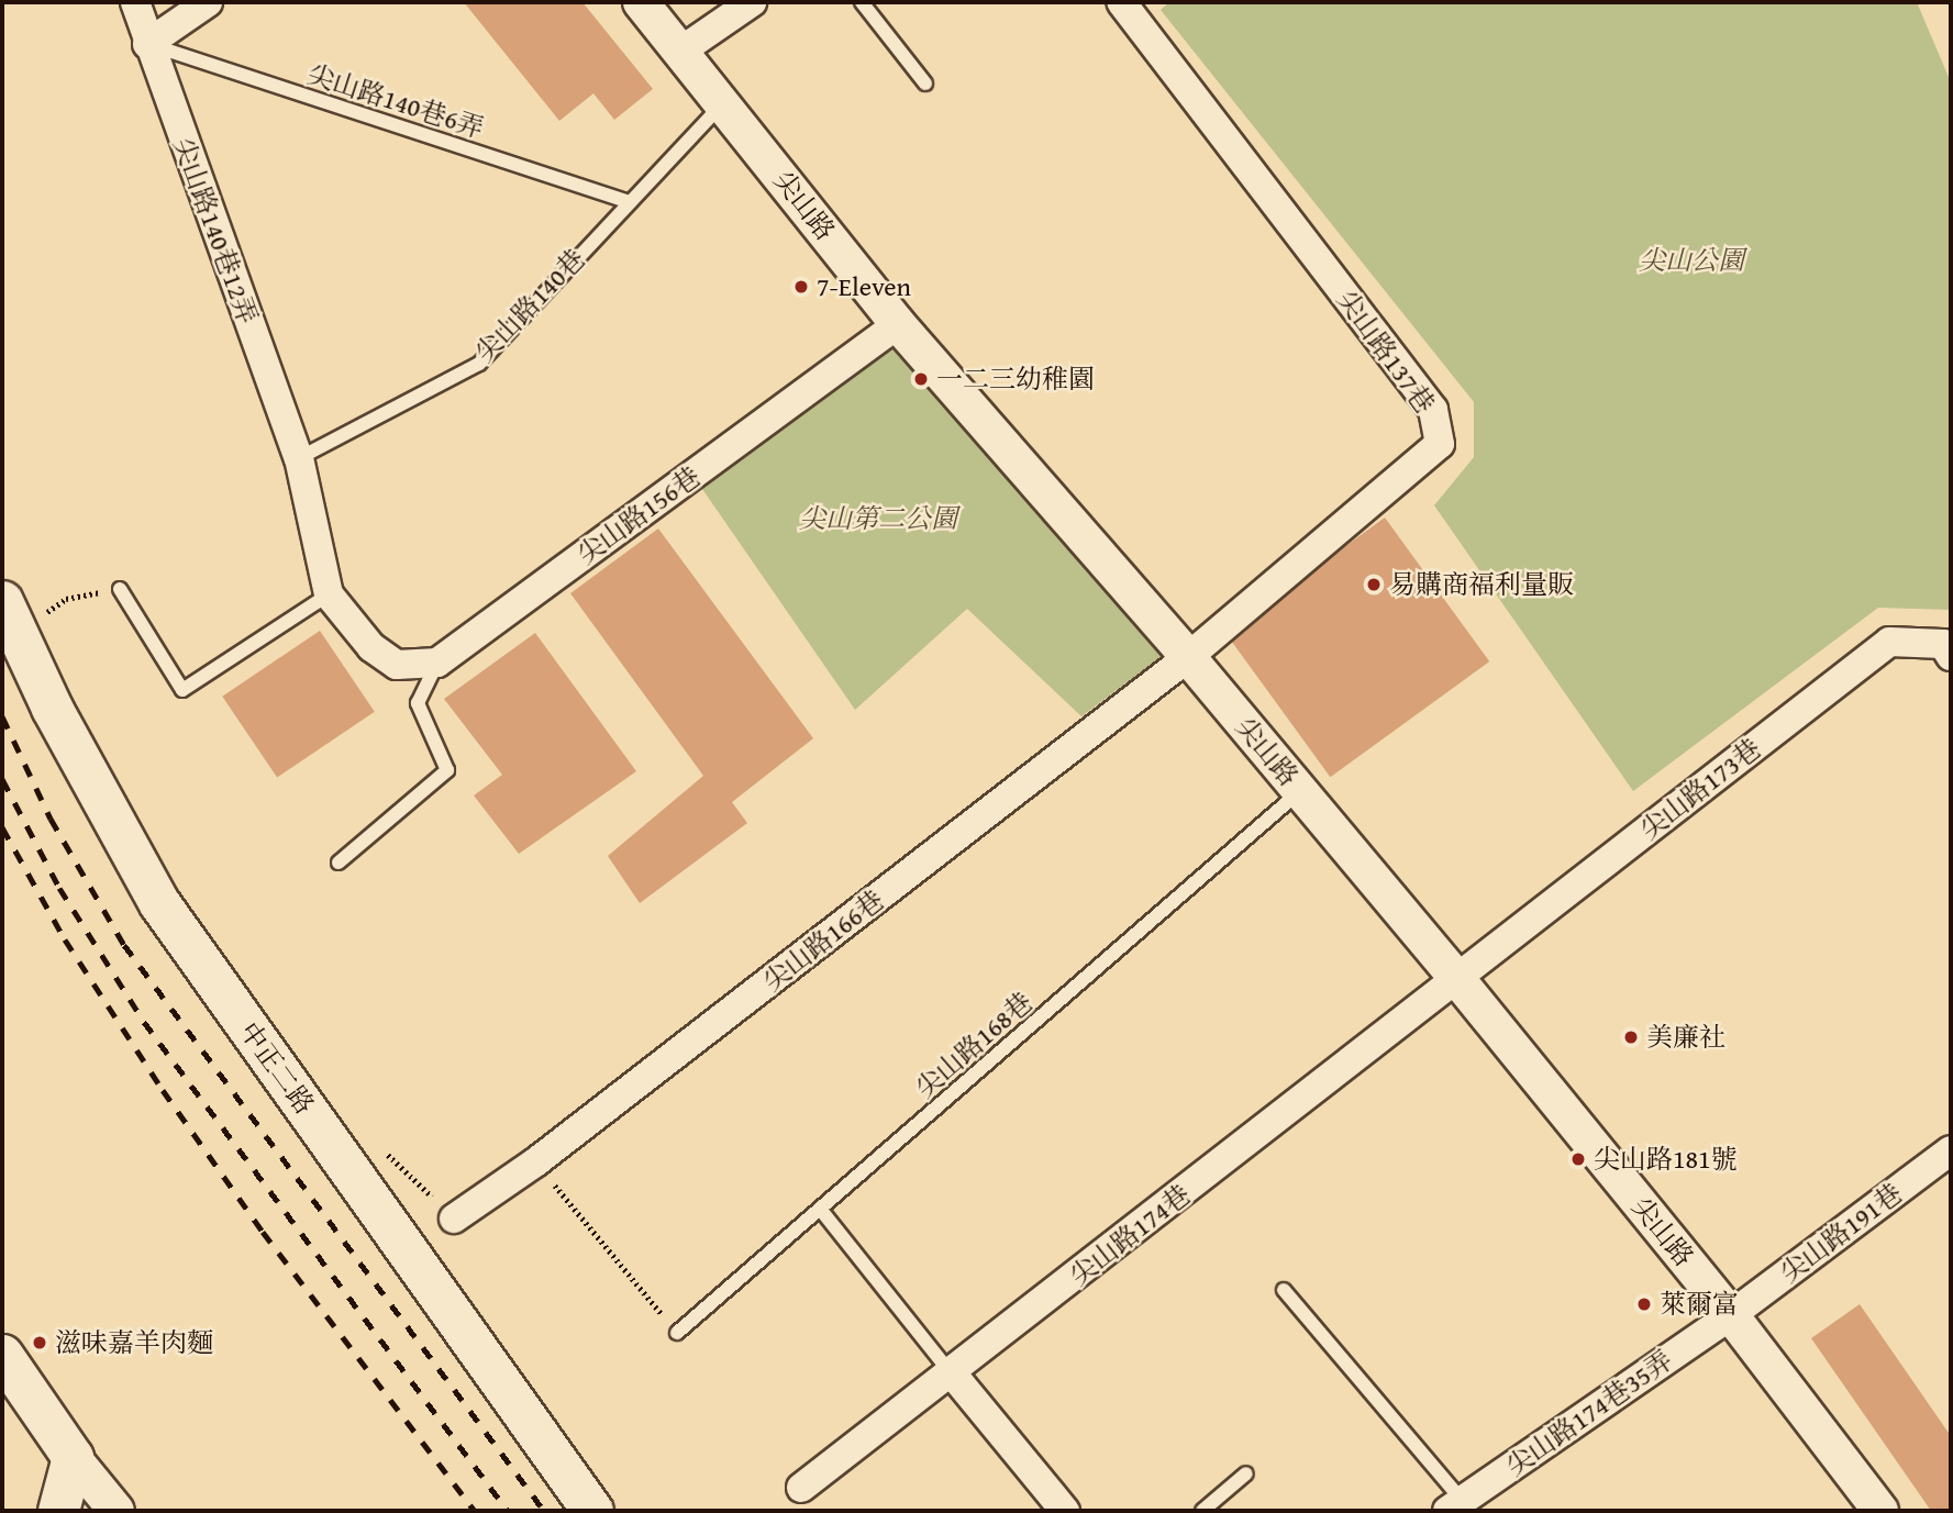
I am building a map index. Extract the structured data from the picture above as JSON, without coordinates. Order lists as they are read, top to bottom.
{
  "streets": {
    "main road": ["中正二路"],
    "street": [
      "尖山路",
      "尖山路140巷12弄",
      "尖山路137巷",
      "尖山路156巷",
      "尖山路173巷",
      "尖山路166巷",
      "尖山路191巷",
      "尖山路174巷",
      "尖山路174巷35弄"
    ],
    "lane": ["尖山路140巷6弄", "尖山路140巷", "尖山路168巷"]
  },
  "crossings": [
    ["尖山路140巷6弄", "尖山路140巷12弄"],
    ["尖山路140巷6弄", "尖山路140巷"],
    ["尖山路", "尖山路140巷"],
    ["尖山路", "尖山路137巷"],
    ["尖山路", "尖山路156巷"],
    ["尖山路", "尖山路173巷"],
    ["尖山路", "尖山路166巷"],
    ["尖山路", "尖山路168巷"],
    ["尖山路", "尖山路191巷"],
    ["尖山路", "尖山路174巷"],
    ["尖山路", "尖山路174巷35弄"],
    ["尖山路140巷12弄", "尖山路140巷"],
    ["尖山路137巷", "尖山路166巷"],
    ["尖山路173巷", "尖山路174巷"],
    ["尖山路191巷", "尖山路174巷35弄"]
  ],
  "parks": ["尖山公園", "尖山第二公園"],
  "places": [
    "7-Eleven",
    "一二三幼稚園",
    "易購商福利量販",
    "美廉社",
    "尖山路181號",
    "萊爾富",
    "滋味嘉羊肉麵"
  ]
}
